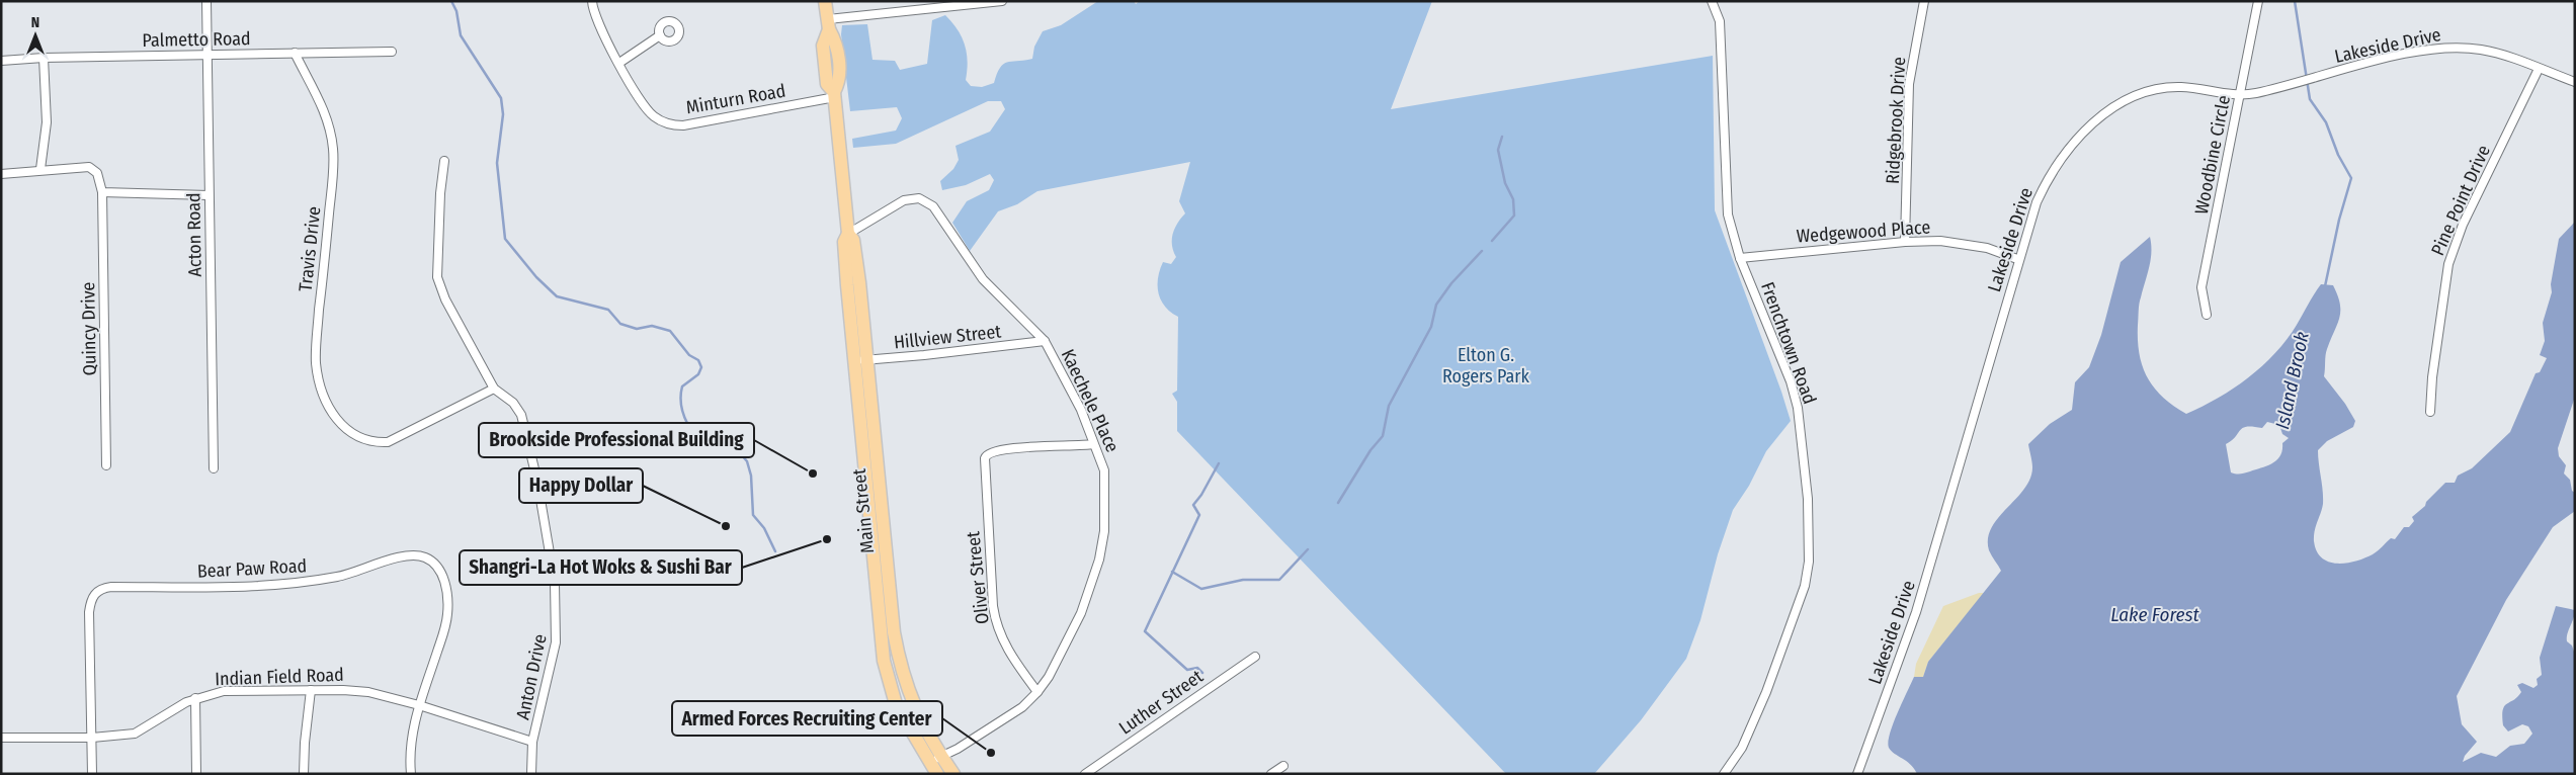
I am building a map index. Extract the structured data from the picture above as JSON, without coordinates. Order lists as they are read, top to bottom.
{
  "streets": {
    "main road": ["Main Street"],
    "street": [
      "Palmetto Road",
      "Lakeside Drive",
      "Minturn Road",
      "Ridgebrook Drive",
      "Woodbine Circle",
      "Pine Point Drive",
      "Wedgewood Place",
      "Acton Road",
      "Travis Drive",
      "Quincy Drive",
      "Hillview Street",
      "Frenchtown Road",
      "Kaechele Place",
      "Bear Paw Road",
      "Oliver Street",
      "Indian Field Road",
      "Anton Drive",
      "Luther Street"
    ]
  },
  "crossings": [
    ["Palmetto Road", "Acton Road"],
    ["Palmetto Road", "Travis Drive"],
    ["Lakeside Drive", "Woodbine Circle"],
    ["Lakeside Drive", "Pine Point Drive"],
    ["Lakeside Drive", "Wedgewood Place"],
    ["Minturn Road", "Main Street"],
    ["Ridgebrook Drive", "Wedgewood Place"],
    ["Wedgewood Place", "Frenchtown Road"],
    ["Travis Drive", "Anton Drive"],
    ["Hillview Street", "Kaechele Place"],
    ["Hillview Street", "Main Street"],
    ["Kaechele Place", "Main Street"],
    ["Kaechele Place", "Oliver Street"],
    ["Bear Paw Road", "Indian Field Road"],
    ["Indian Field Road", "Anton Drive"]
  ],
  "water": ["Island Brook", "Lake Forest"],
  "parks": ["Elton G. Rogers Park"],
  "places": [
    "Brookside Professional Building",
    "Happy Dollar",
    "Shangri-La Hot Woks & Sushi Bar",
    "Armed Forces Recruiting Center"
  ],
  "north": "top"
}
